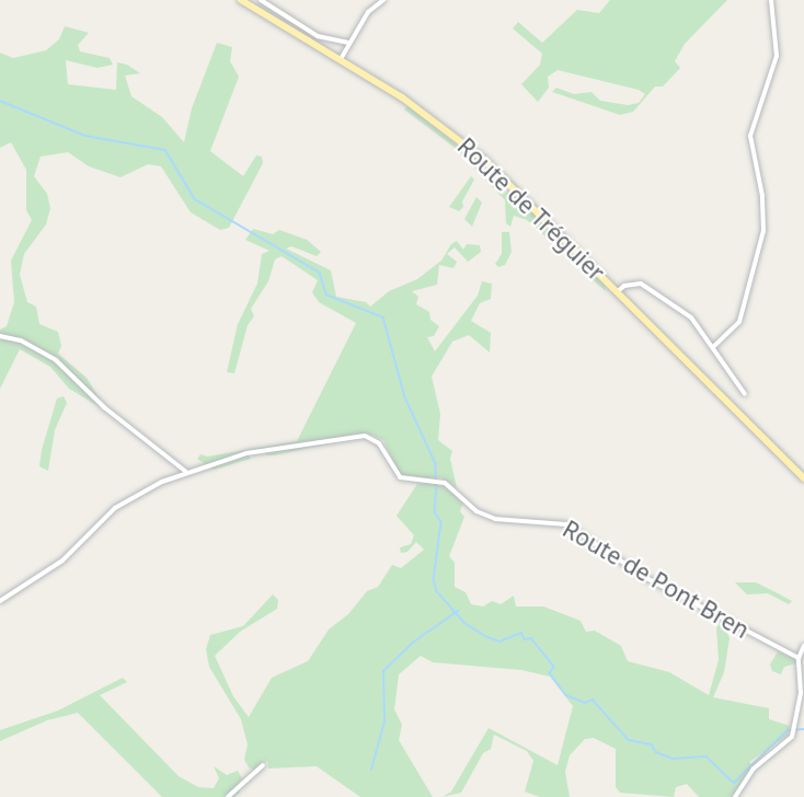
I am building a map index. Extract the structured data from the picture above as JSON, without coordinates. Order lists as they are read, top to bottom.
{
  "streets": {
    "main road": ["Route de Tréguier"],
    "street": ["Route de Pont Bren"]
  }
}
